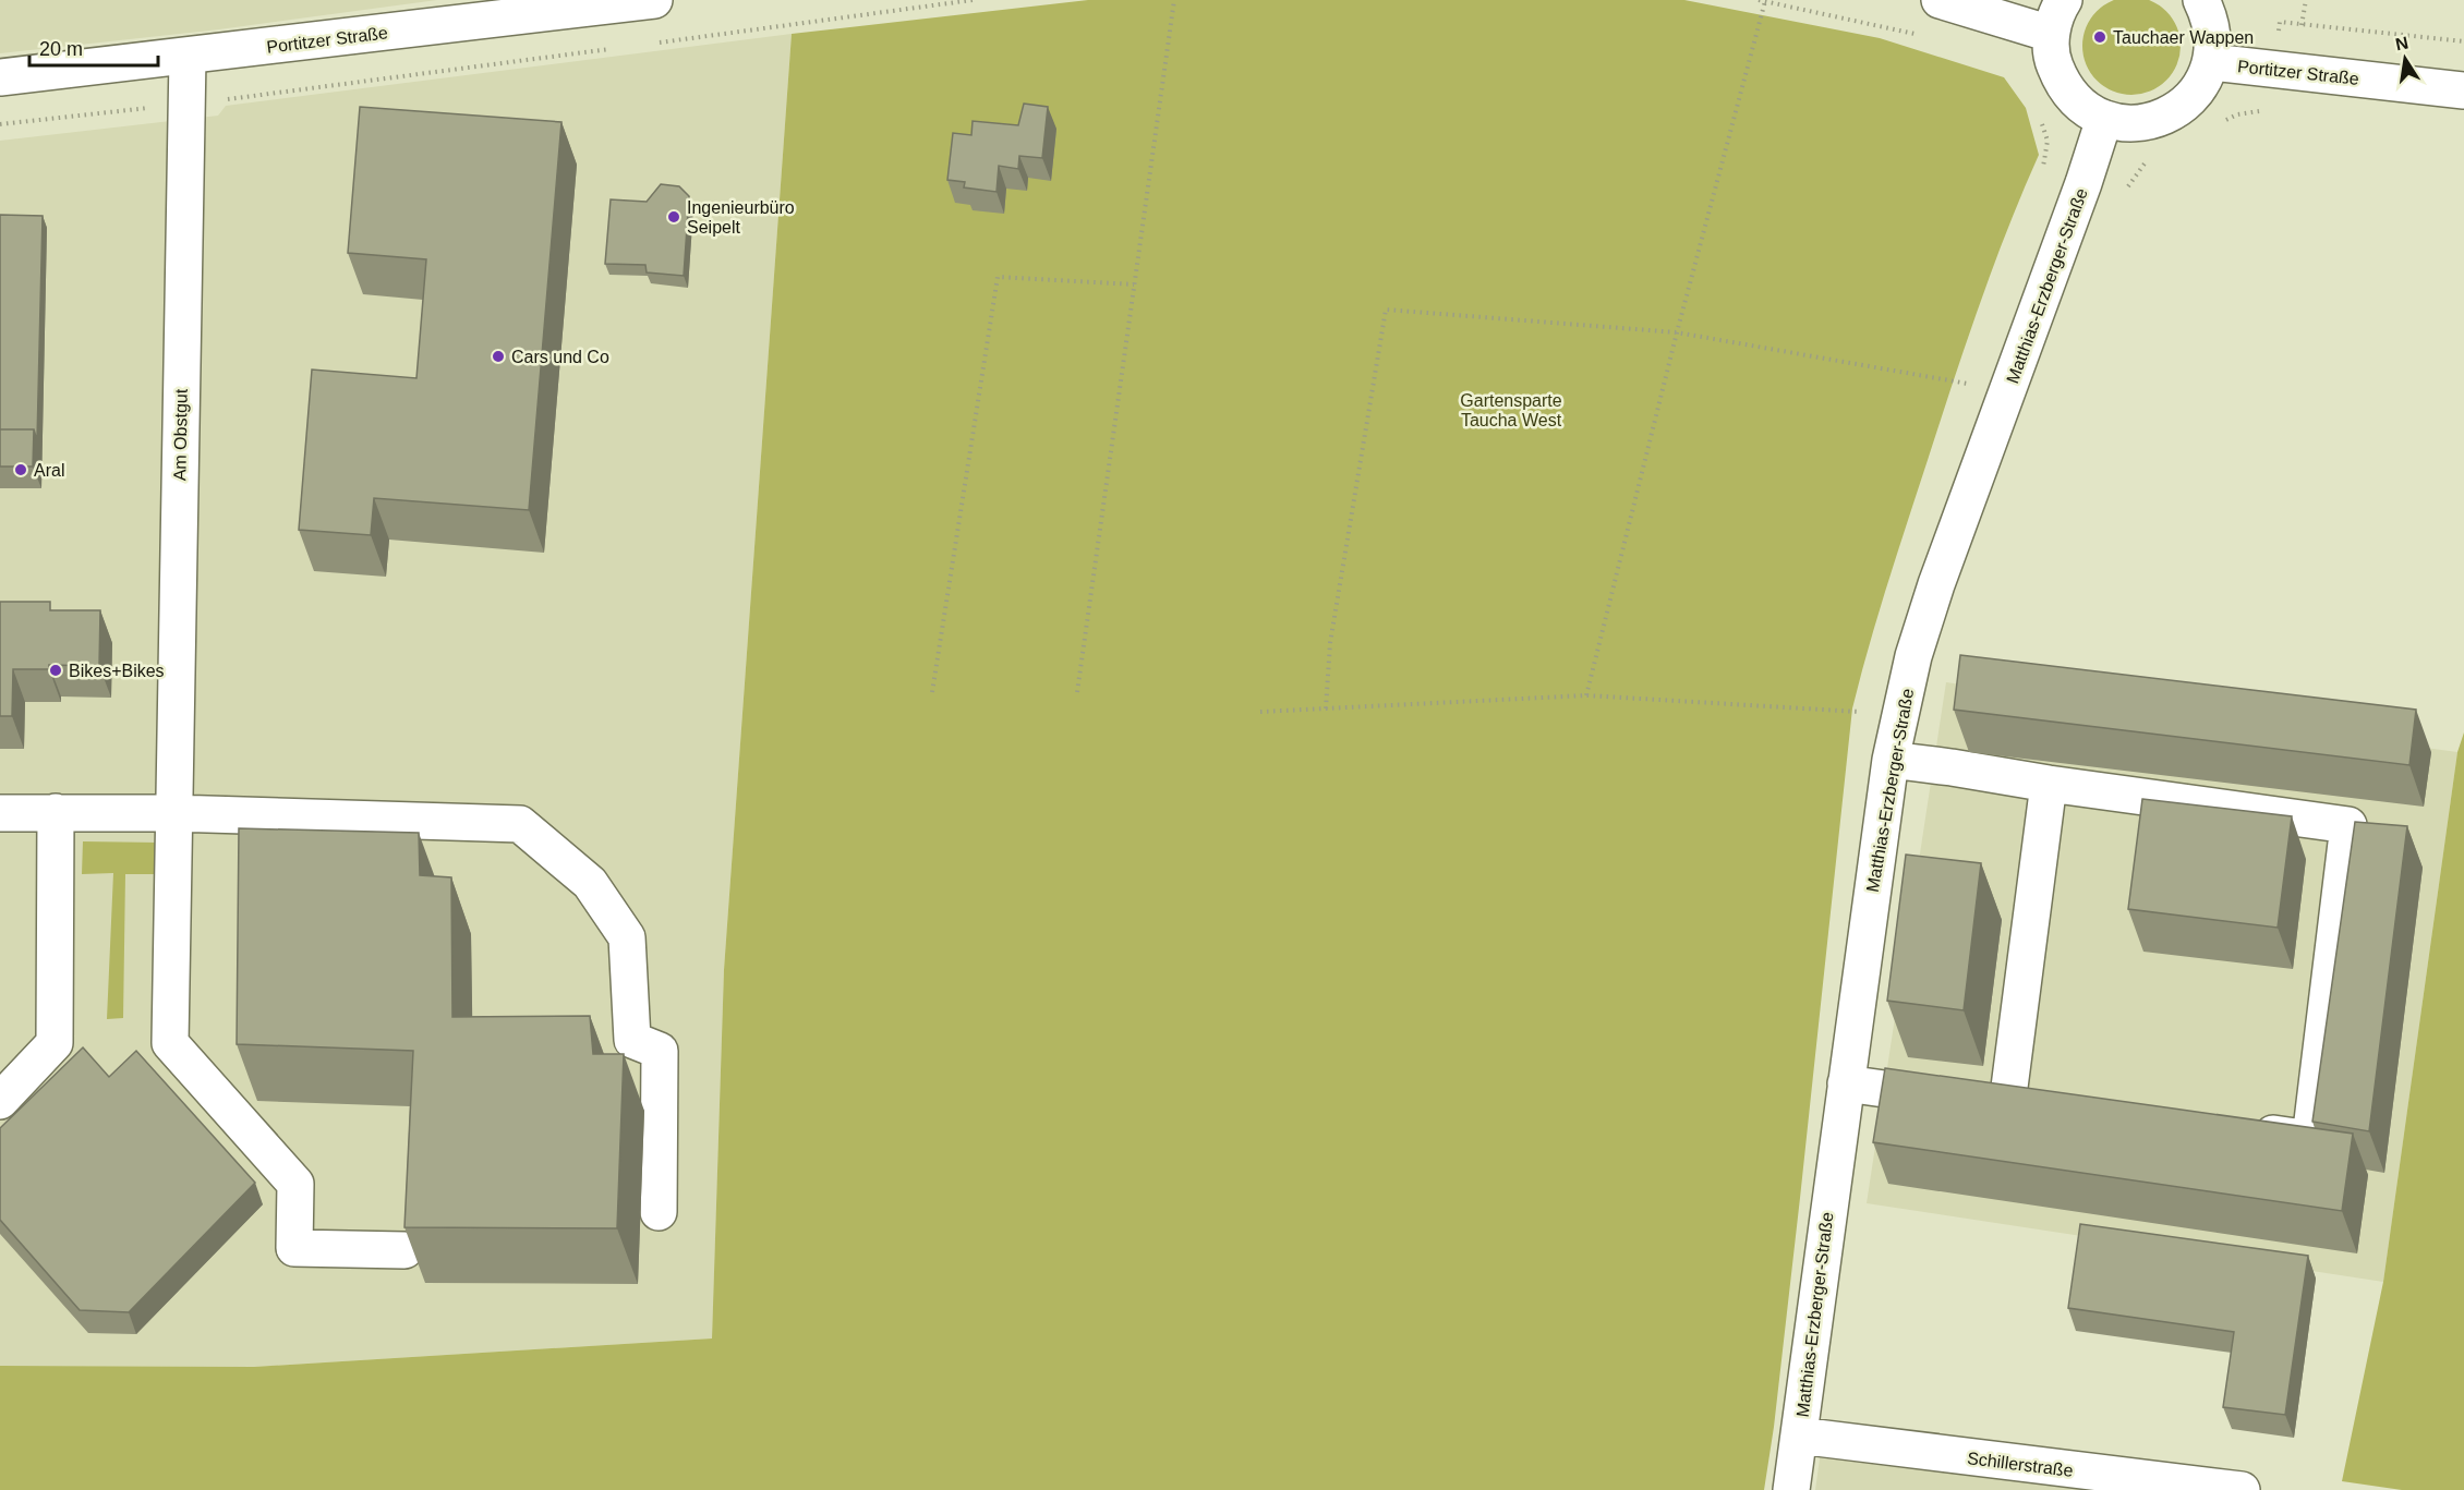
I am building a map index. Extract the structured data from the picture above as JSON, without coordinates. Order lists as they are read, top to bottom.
{
  "streets": {
    "street": [
      "Portitzer Straße",
      "Matthias-Erzberger-Straße",
      "Am Obstgut",
      "Schillerstraße"
    ]
  },
  "crossings": [
    ["Portitzer Straße", "Matthias-Erzberger-Straße"],
    ["Portitzer Straße", "Am Obstgut"],
    ["Matthias-Erzberger-Straße", "Schillerstraße"]
  ],
  "parks": ["Gartensparte Taucha West"],
  "places": [
    "Tauchaer Wappen",
    "Ingenieurbüro Seipelt",
    "Cars und Co",
    "Aral",
    "Bikes+Bikes"
  ],
  "scale_bar": "20 m",
  "north": "top"
}
